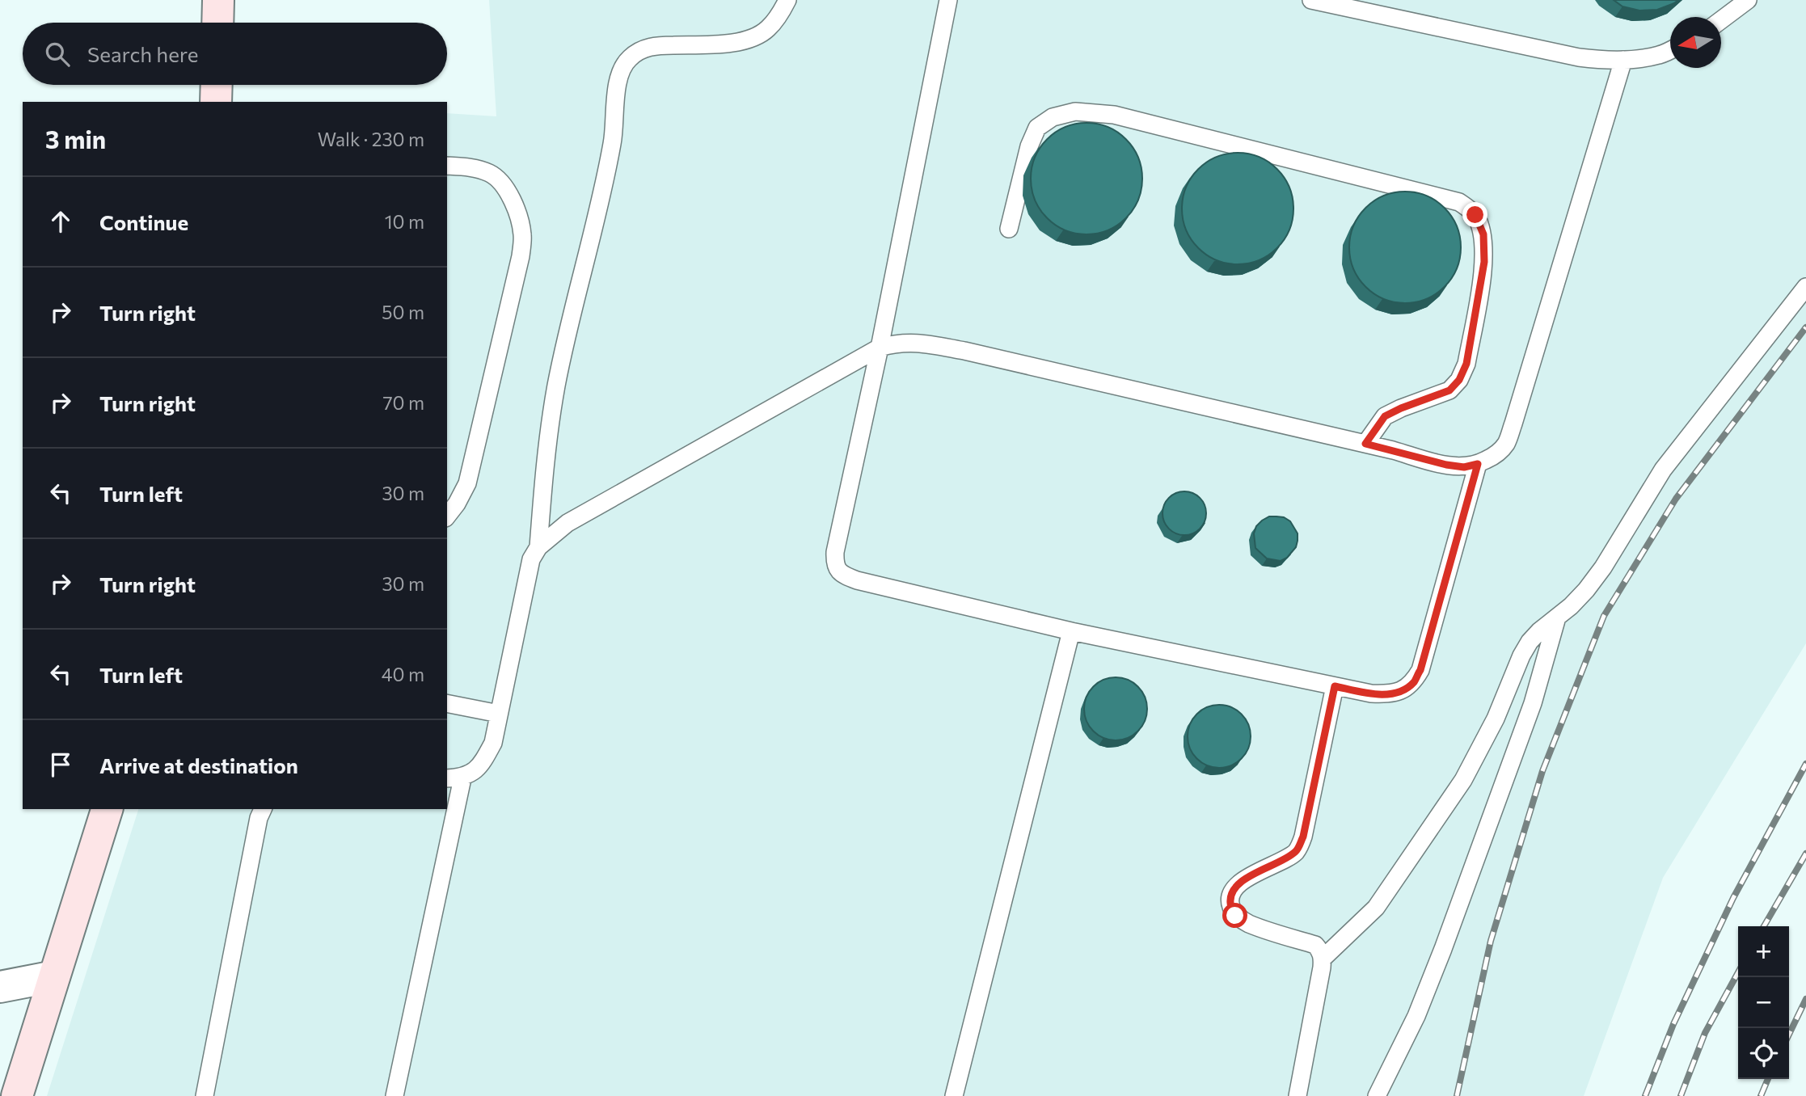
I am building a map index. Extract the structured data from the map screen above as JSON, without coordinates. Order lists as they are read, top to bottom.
{
  "north": "left",
  "page": {
    "search": "Search here",
    "heading": ["3 min", "Walk · 230 m"],
    "list": [
      ["Continue", "10 m"],
      ["Turn right", "50 m"],
      ["Turn right", "70 m"],
      ["Turn left", "30 m"],
      ["Turn right", "30 m"],
      ["Turn left", "40 m"],
      "Arrive at destination"
    ],
    "map_buttons": ["+", "−"]
  }
}
